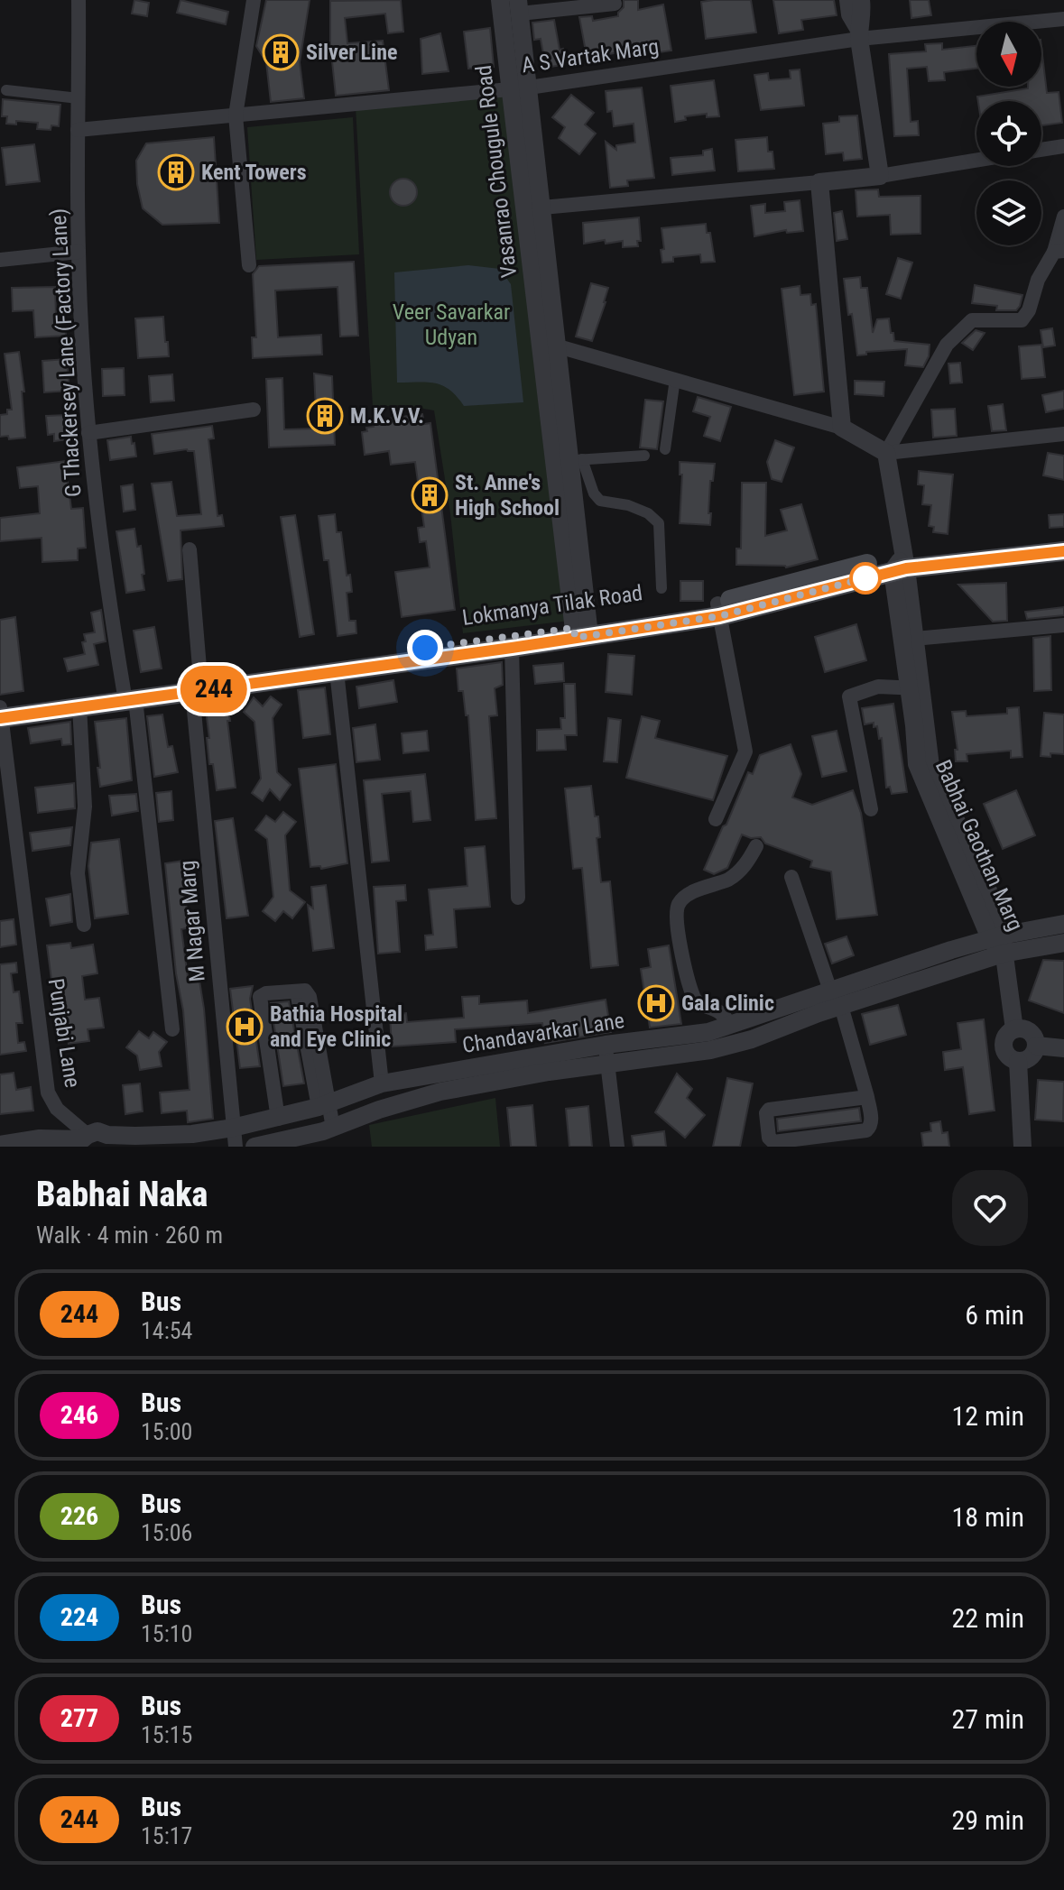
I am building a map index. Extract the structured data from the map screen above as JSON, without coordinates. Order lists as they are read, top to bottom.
{
  "streets": {
    "main road": ["Lokmanya Tilak Road"],
    "street": [
      "A S Vartak Marg",
      "Vasanrao Chougule Road",
      "G Thackersey Lane (Factory Lane)",
      "Babhai Gaothan Marg",
      "M Nagar Marg",
      "Punjabi Lane",
      "Chandavarkar Lane"
    ]
  },
  "crossings": [
    ["A S Vartak Marg", "Vasanrao Chougule Road"],
    ["A S Vartak Marg", "G Thackersey Lane (Factory Lane)"],
    ["Vasanrao Chougule Road", "Lokmanya Tilak Road"],
    ["G Thackersey Lane (Factory Lane)", "Lokmanya Tilak Road"],
    ["Lokmanya Tilak Road", "Babhai Gaothan Marg"],
    ["Lokmanya Tilak Road", "M Nagar Marg"],
    ["Lokmanya Tilak Road", "Punjabi Lane"],
    ["Babhai Gaothan Marg", "Chandavarkar Lane"],
    ["M Nagar Marg", "Chandavarkar Lane"],
    ["Punjabi Lane", "Chandavarkar Lane"]
  ],
  "parks": ["Veer Savarkar Udyan"],
  "places": {
    "building": [
      "Silver Line",
      "Kent Towers",
      "M.K.V.V.",
      "St. Anne's High School"
    ],
    "hospital": ["Gala Clinic", "Bathia Hospital and Eye Clinic"]
  },
  "lines": ["bus line 244"],
  "north": "bottom",
  "page": {
    "on_map": "244",
    "heading": ["Babhai Naka", "Walk · 4 min · 260 m"],
    "list": [
      {
        "mark": "244",
        "name": "Bus",
        "note": "14:54",
        "value": "6 min"
      },
      {
        "mark": "246",
        "name": "Bus",
        "note": "15:00",
        "value": "12 min"
      },
      {
        "mark": "226",
        "name": "Bus",
        "note": "15:06",
        "value": "18 min"
      },
      {
        "mark": "224",
        "name": "Bus",
        "note": "15:10",
        "value": "22 min"
      },
      {
        "mark": "277",
        "name": "Bus",
        "note": "15:15",
        "value": "27 min"
      },
      {
        "mark": "244",
        "name": "Bus",
        "note": "15:17",
        "value": "29 min"
      }
    ]
  }
}
